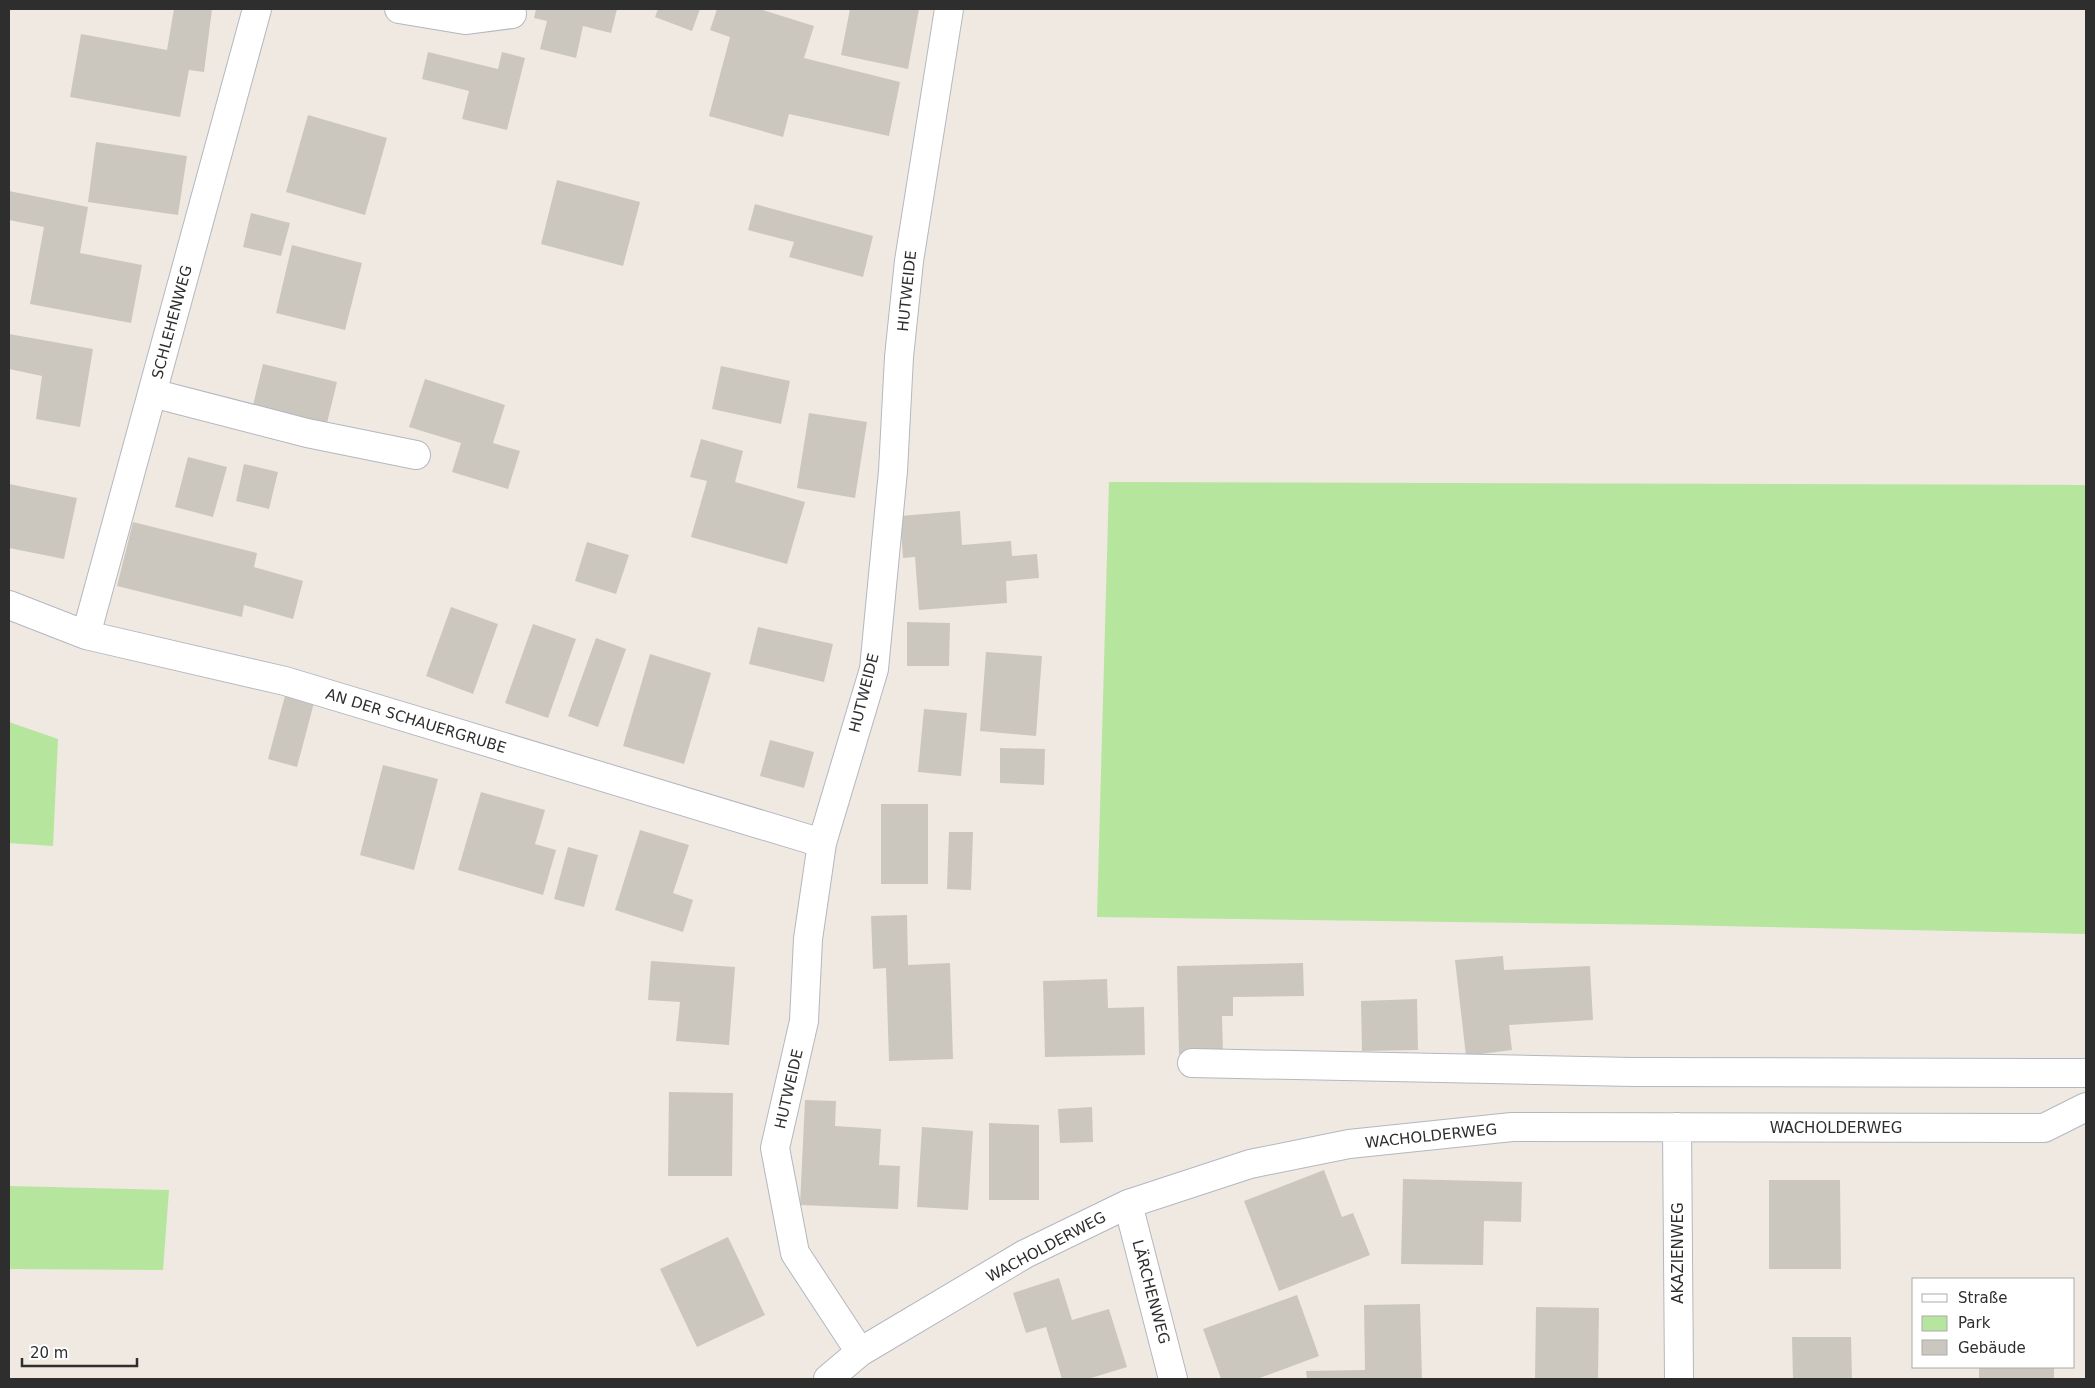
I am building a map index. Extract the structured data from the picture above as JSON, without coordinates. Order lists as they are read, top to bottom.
{
  "streets": {
    "street": [
      "HUTWEIDE",
      "SCHLEHENWEG",
      "AN DER SCHAUERGRUBE",
      "WACHOLDERWEG",
      "AKAZIENWEG",
      "LÄRCHENWEG"
    ]
  },
  "crossings": [
    ["HUTWEIDE", "AN DER SCHAUERGRUBE"],
    ["HUTWEIDE", "WACHOLDERWEG"],
    ["SCHLEHENWEG", "AN DER SCHAUERGRUBE"],
    ["WACHOLDERWEG", "AKAZIENWEG"],
    ["WACHOLDERWEG", "LÄRCHENWEG"]
  ],
  "legend": ["Straße", "Park", "Gebäude"],
  "scale_bar": "20 m"
}
